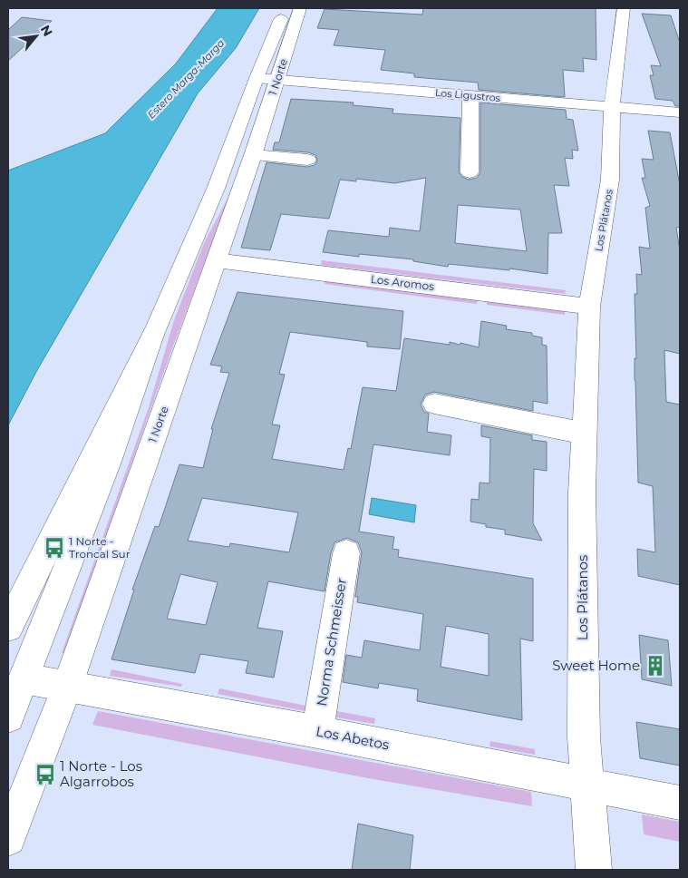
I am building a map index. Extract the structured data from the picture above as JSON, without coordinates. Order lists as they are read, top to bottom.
{
  "streets": {
    "main road": [
      "1 Norte",
      "Los Ligustros",
      "Los Plátanos",
      "Los Aromos",
      "Norma Schmeisser",
      "Los Abetos"
    ]
  },
  "crossings": [
    ["1 Norte", "Los Ligustros"],
    ["1 Norte", "Los Aromos"],
    ["1 Norte", "Los Abetos"],
    ["Los Ligustros", "Los Plátanos"],
    ["Los Plátanos", "Los Aromos"],
    ["Los Plátanos", "Los Abetos"],
    ["Norma Schmeisser", "Los Abetos"]
  ],
  "water": ["Estero Marga-Marga"],
  "places": {
    "bus stop": ["1 Norte - Troncal Sur", "1 Norte - Los Algarrobos"],
    "building": ["Sweet Home"]
  },
  "north": "top right"
}
